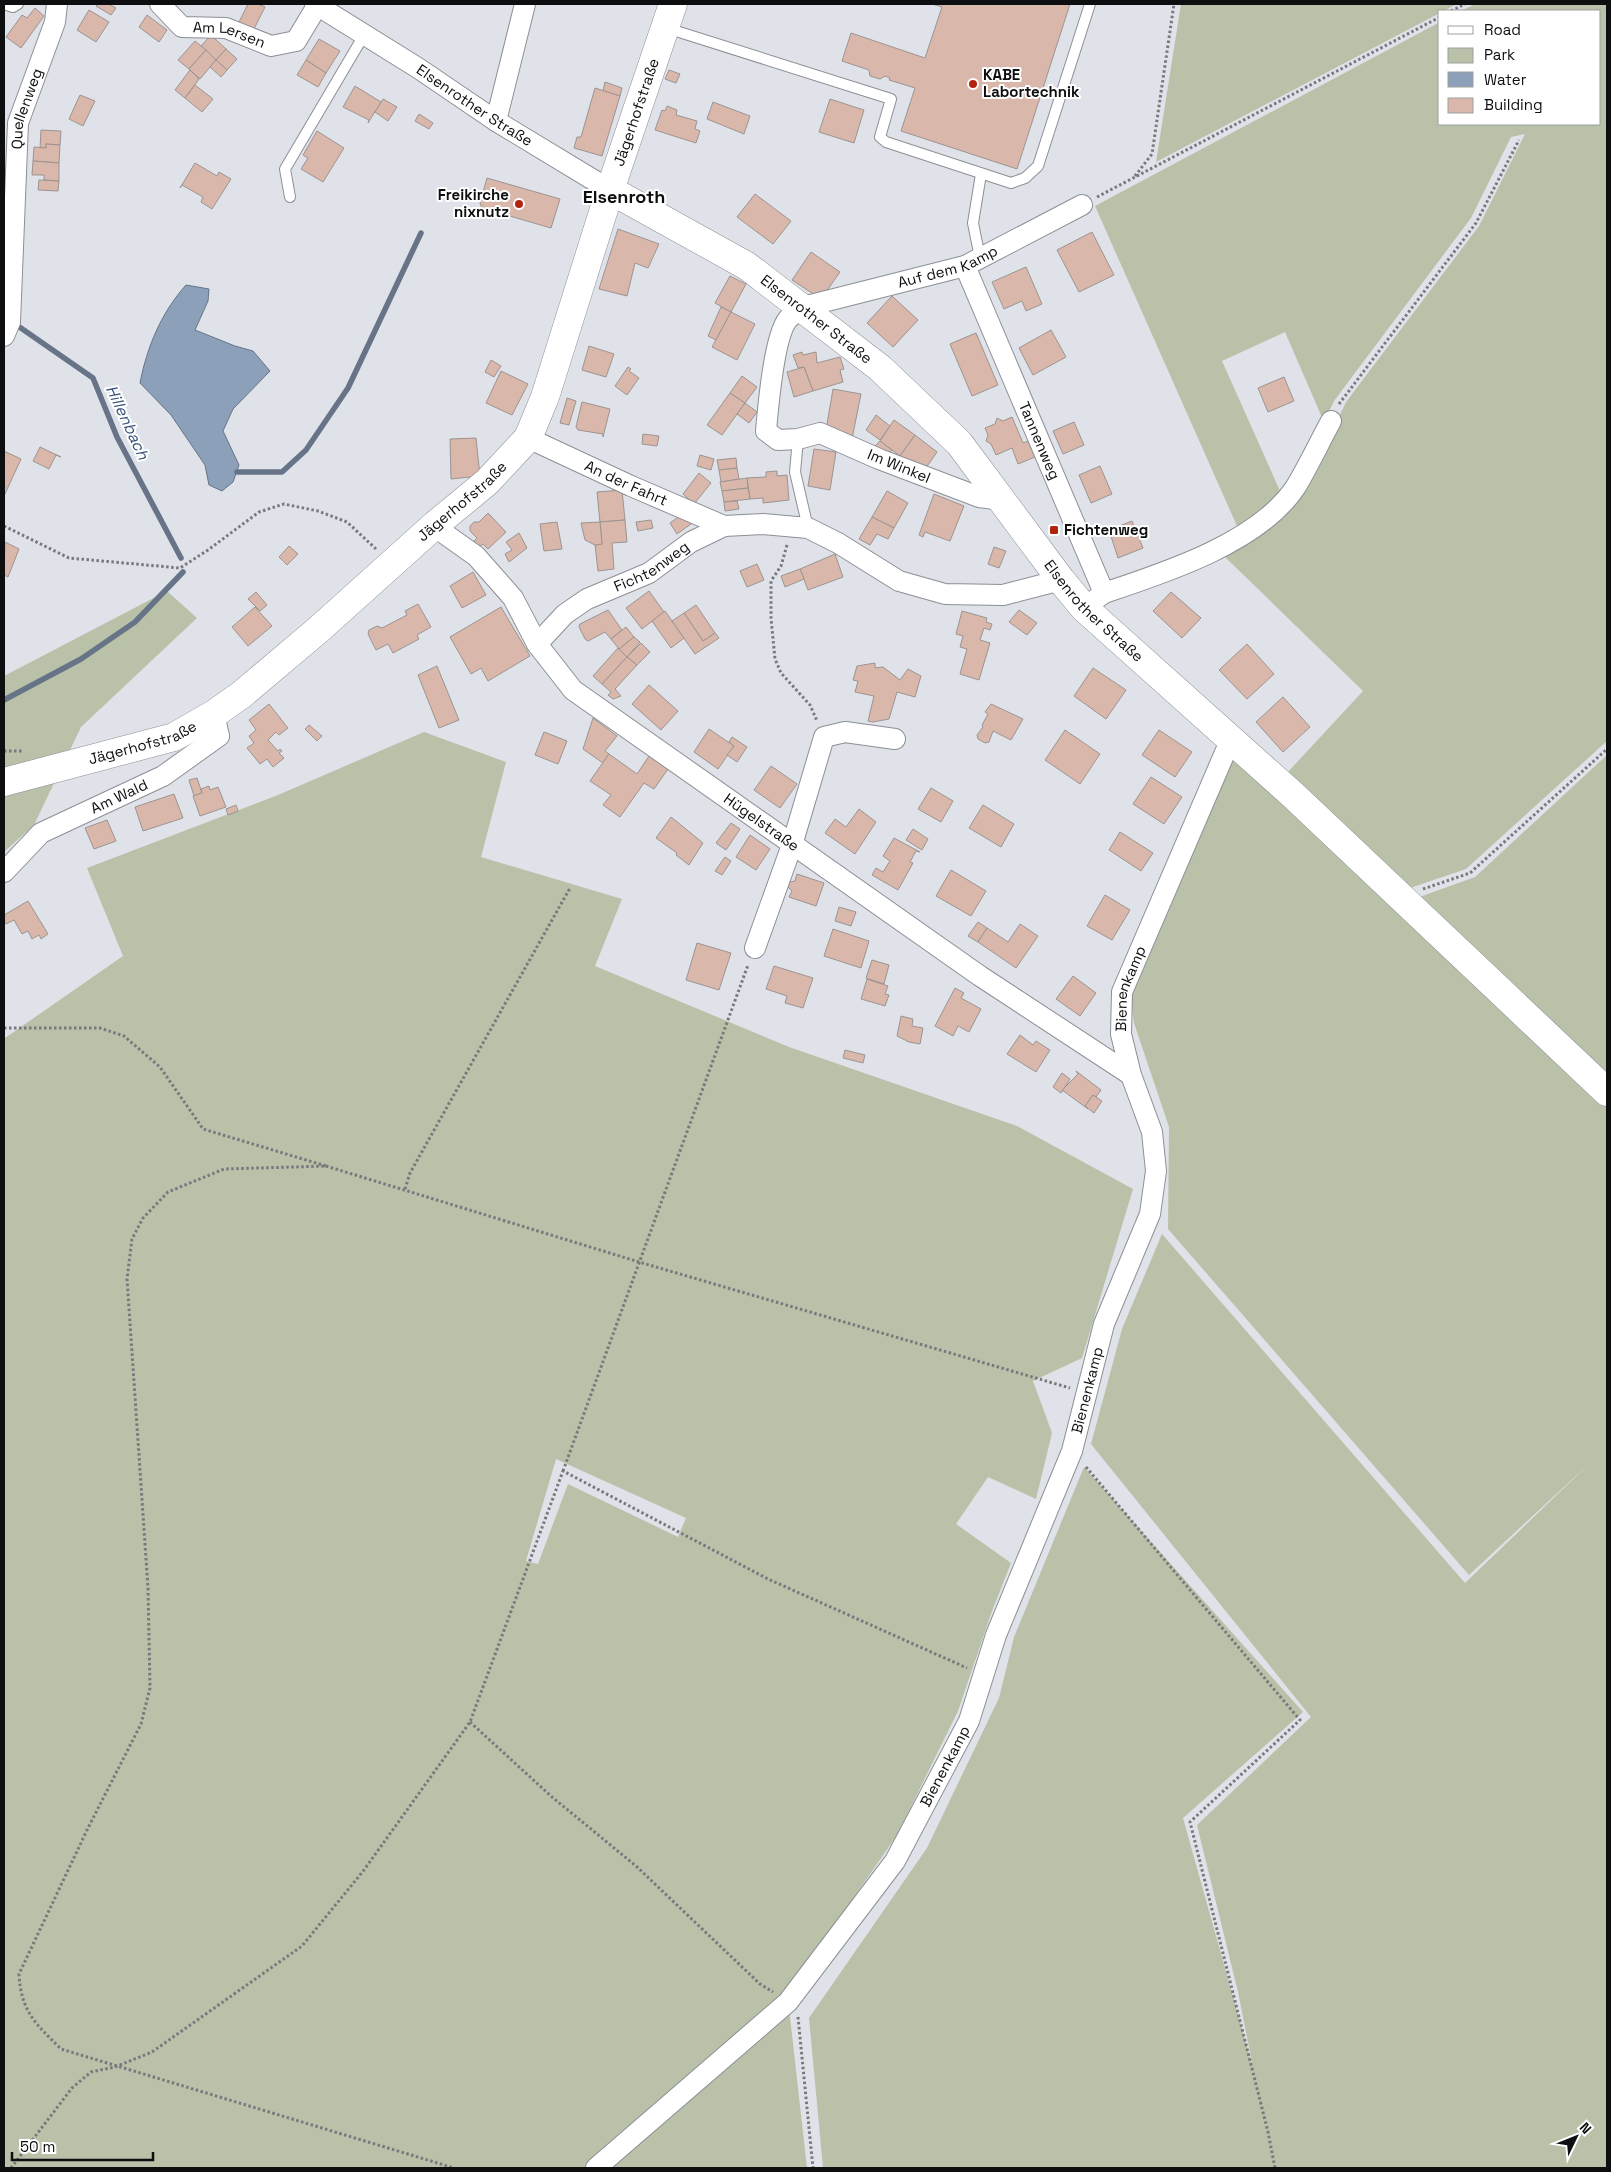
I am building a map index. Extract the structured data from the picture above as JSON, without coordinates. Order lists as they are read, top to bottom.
{
  "streets": {
    "street": [
      "Am Lersen",
      "Elsenrother Straße",
      "Quellenweg",
      "Jägerhofstraße",
      "Auf dem Kamp",
      "Tannenweg",
      "Im Winkel",
      "An der Fahrt",
      "Fichtenweg",
      "Am Wald",
      "Hügelstraße",
      "Bienenkamp"
    ]
  },
  "crossings": [
    ["Am Lersen", "Elsenrother Straße"],
    ["Elsenrother Straße", "Jägerhofstraße"],
    ["Elsenrother Straße", "Auf dem Kamp"],
    ["Elsenrother Straße", "Tannenweg"],
    ["Elsenrother Straße", "Im Winkel"],
    ["Elsenrother Straße", "Bienenkamp"],
    ["Jägerhofstraße", "An der Fahrt"],
    ["Jägerhofstraße", "Am Wald"],
    ["Jägerhofstraße", "Hügelstraße"],
    ["Auf dem Kamp", "Tannenweg"],
    ["Auf dem Kamp", "Im Winkel"],
    ["An der Fahrt", "Fichtenweg"],
    ["Fichtenweg", "Hügelstraße"],
    ["Hügelstraße", "Bienenkamp"]
  ],
  "districts": ["Elsenroth"],
  "water": ["Hillenbach"],
  "places": {
    "other": ["KABE Labortechnik", "Freikirche nixnutz"],
    "transit": ["Fichtenweg"]
  },
  "legend": [
    "Road",
    "Park",
    "Water",
    "Building"
  ],
  "scale_bar": "50 m",
  "north": "top right"
}
